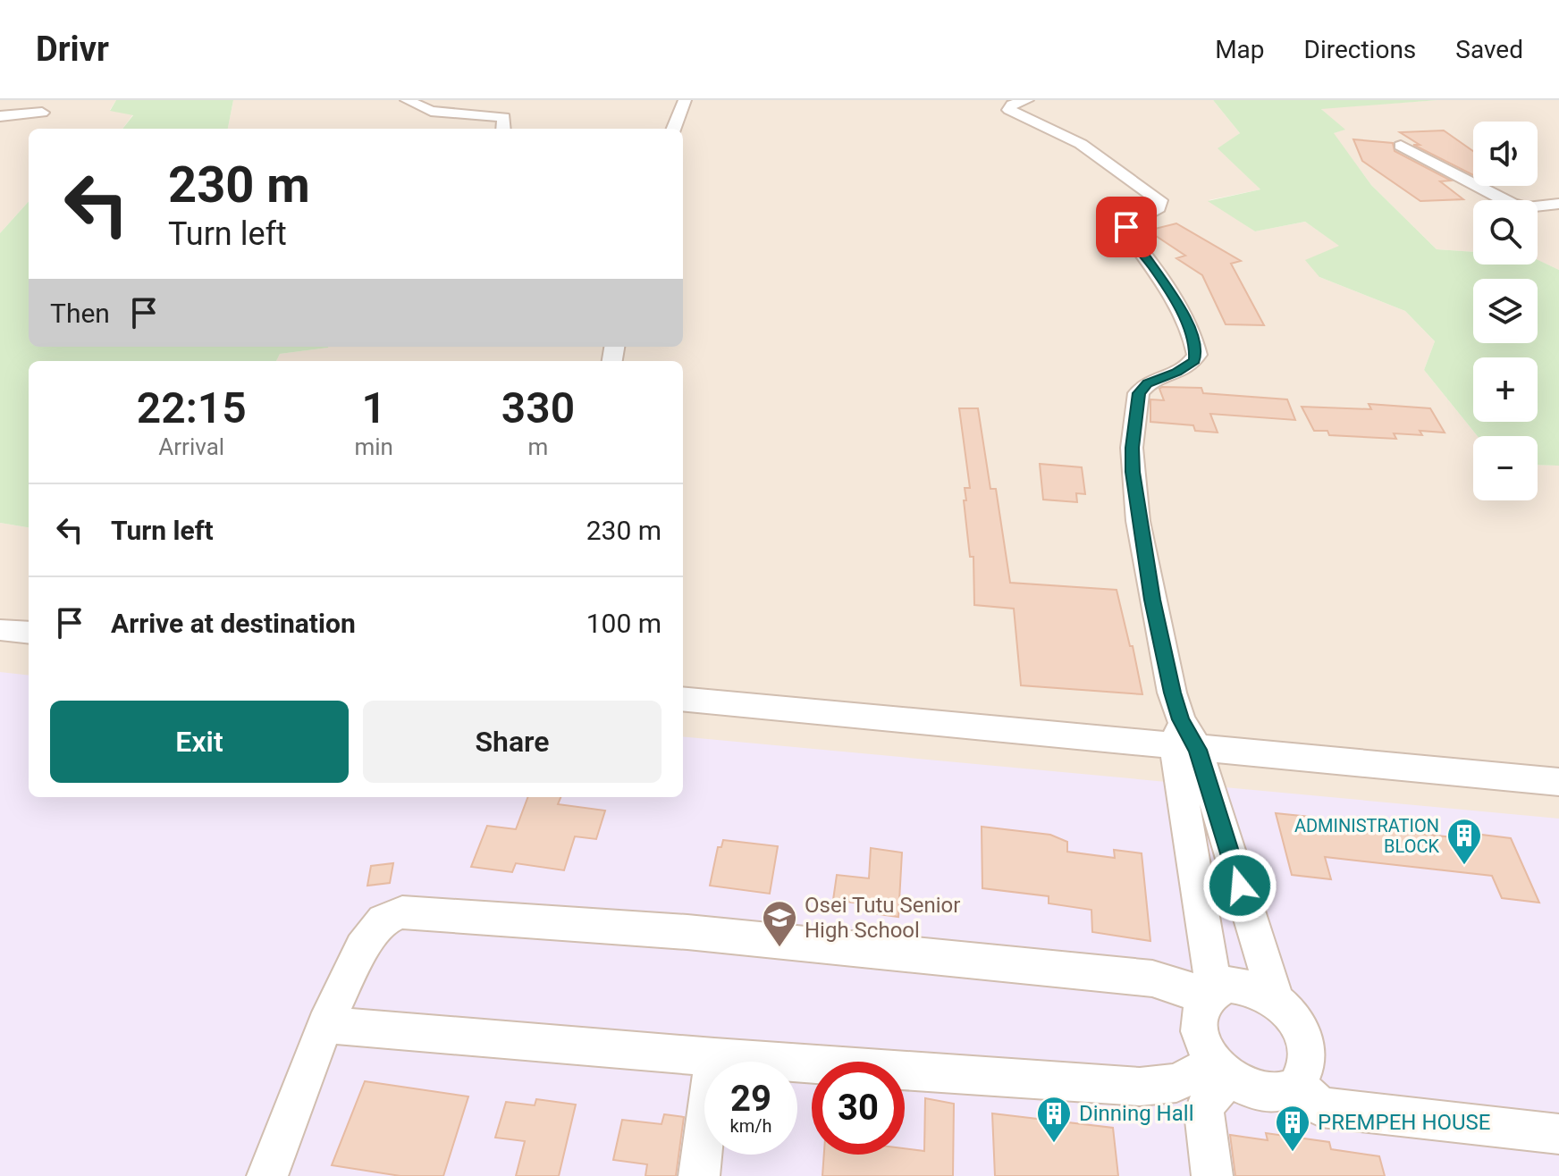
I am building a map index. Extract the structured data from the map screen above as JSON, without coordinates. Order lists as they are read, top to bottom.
{
  "places": {
    "building": ["ADMINISTRATION BLOCK", "Dinning Hall", "PREMPEH HOUSE"],
    "school or university": ["Osei Tutu Senior High School"]
  },
  "page": {
    "header": "Drivr",
    "nav": ["Map", "Directions", "Saved"],
    "map_buttons": ["+", "−"],
    "turn": ["230 m", "Turn left"],
    "then": "Then",
    "eta": [
      "22:15",
      "Arrival",
      "1",
      "min",
      "330",
      "m"
    ],
    "list": [
      {
        "name": "Turn left",
        "value": "230 m"
      },
      {
        "name": "Arrive at destination",
        "value": "100 m"
      }
    ],
    "buttons": ["Exit", "Share"],
    "speed": "29 km/h",
    "limit": "30"
  }
}
